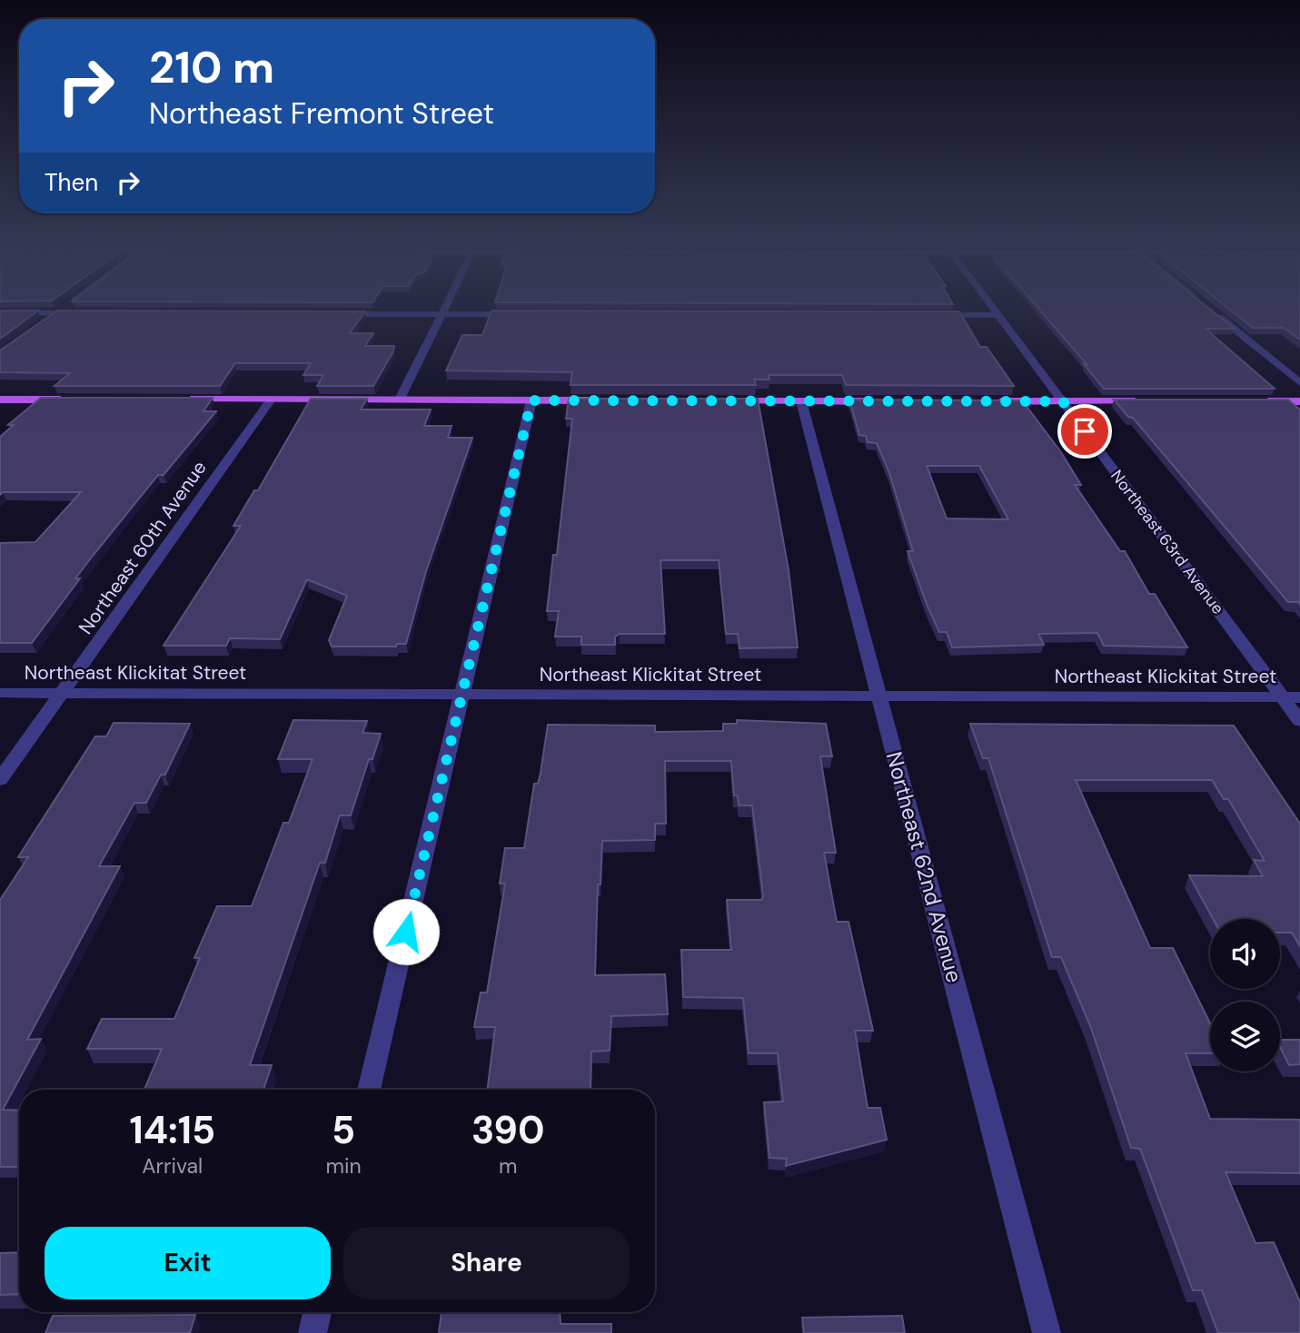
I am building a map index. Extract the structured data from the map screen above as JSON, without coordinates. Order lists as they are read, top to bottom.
{
  "streets": {
    "street": [
      "Northeast 63rd Avenue",
      "Northeast 60th Avenue",
      "Northeast Klickitat Street",
      "Northeast 62nd Avenue"
    ]
  },
  "crossings": [
    ["Northeast 63rd Avenue", "Northeast Klickitat Street"],
    ["Northeast 60th Avenue", "Northeast Klickitat Street"],
    ["Northeast Klickitat Street", "Northeast 62nd Avenue"]
  ],
  "page": {
    "turn": ["210 m", "Northeast Fremont Street"],
    "then": "Then",
    "eta": [
      "14:15",
      "Arrival",
      "5",
      "min",
      "390",
      "m"
    ],
    "buttons": ["Exit", "Share"]
  }
}
